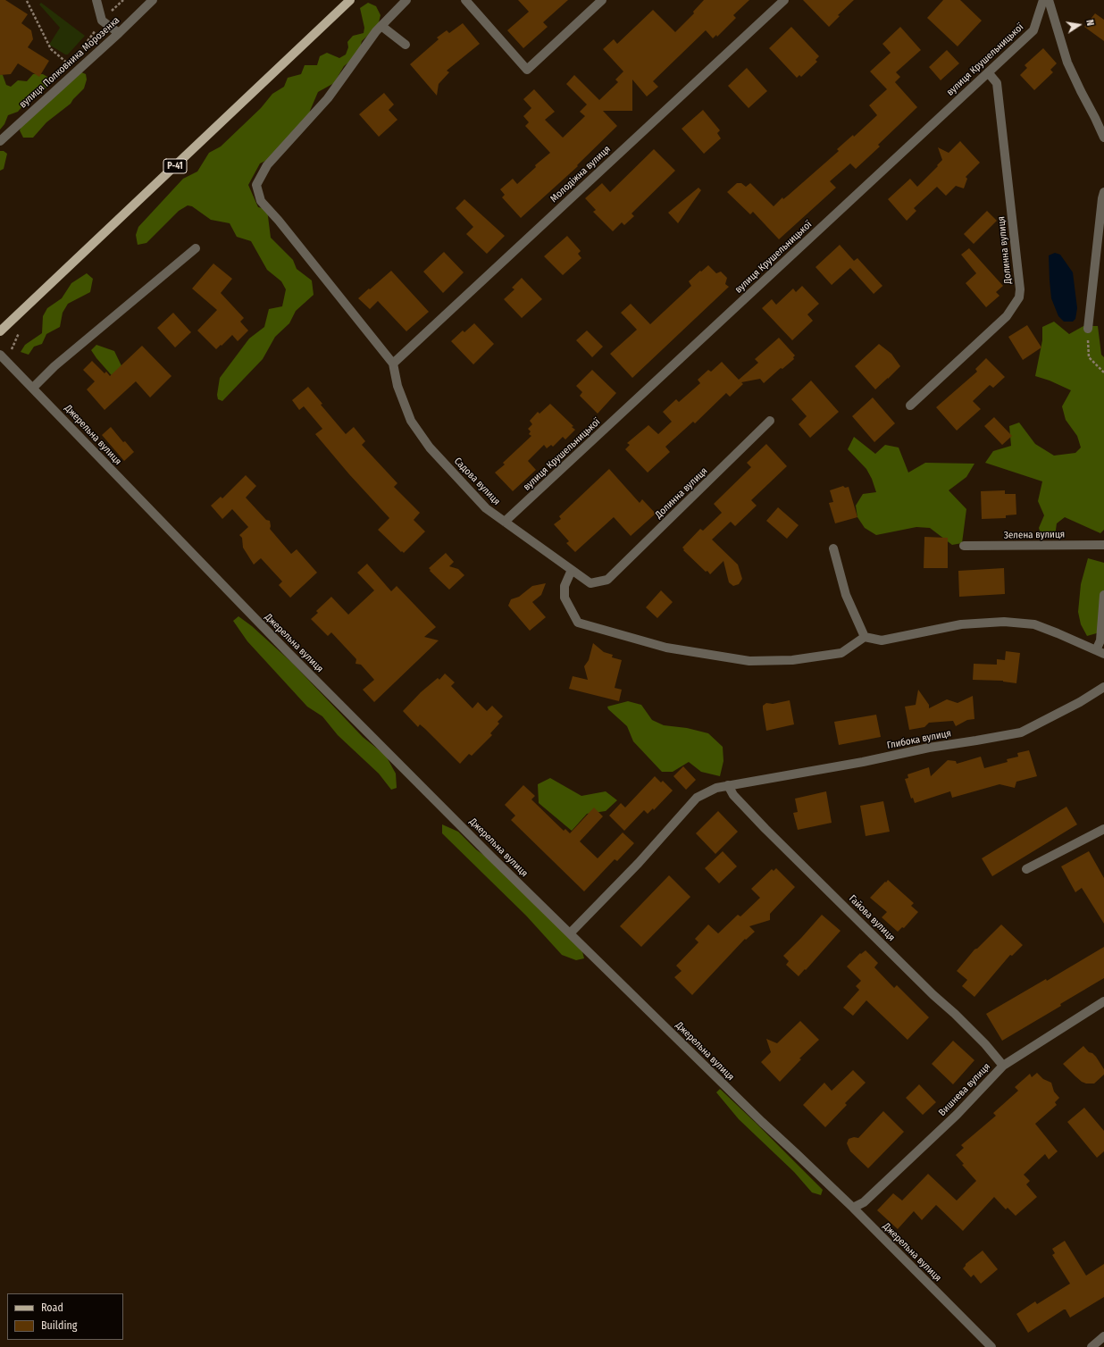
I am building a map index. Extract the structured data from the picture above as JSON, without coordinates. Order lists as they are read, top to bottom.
{
  "streets": {
    "main road": ["Р-41"],
    "street": [
      "вулиця Крушельницької",
      "вулиця Полковника Морозенка",
      "Молодіжна вулиця",
      "Долинна вулиця",
      "Джерельна вулиця",
      "Садова вулиця",
      "Зелена вулиця",
      "Глибока вулиця",
      "Гайова вулиця",
      "Вишнева вулиця"
    ]
  },
  "crossings": [
    ["вулиця Крушельницької", "Долинна вулиця"],
    ["вулиця Крушельницької", "Садова вулиця"],
    ["Молодіжна вулиця", "Садова вулиця"],
    ["Долинна вулиця", "Садова вулиця"],
    ["Джерельна вулиця", "Глибока вулиця"],
    ["Джерельна вулиця", "Вишнева вулиця"],
    ["Глибока вулиця", "Гайова вулиця"],
    ["Гайова вулиця", "Вишнева вулиця"]
  ],
  "legend": ["Road", "Building"],
  "north": "right"
}
